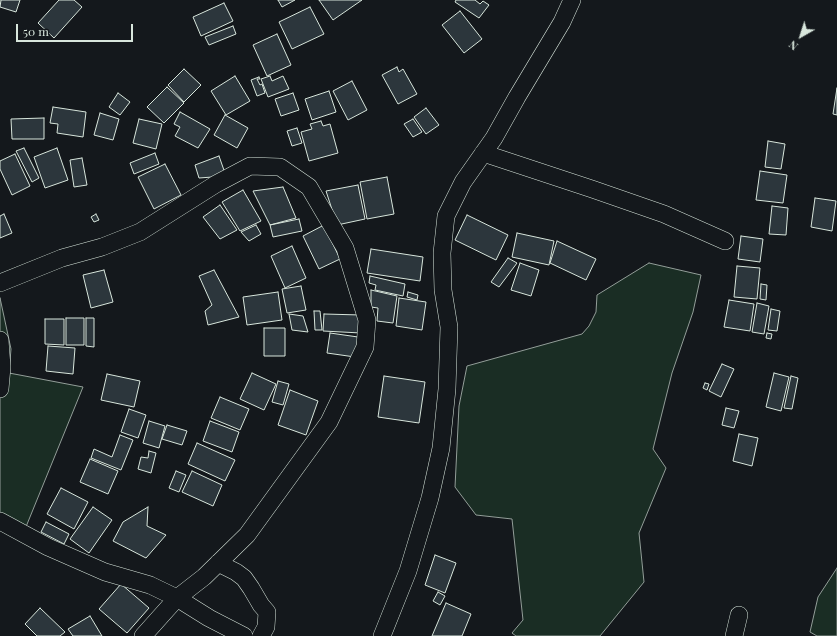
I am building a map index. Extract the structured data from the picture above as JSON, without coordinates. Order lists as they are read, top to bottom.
{
  "scale_bar": "50 m",
  "north": "bottom left"
}
